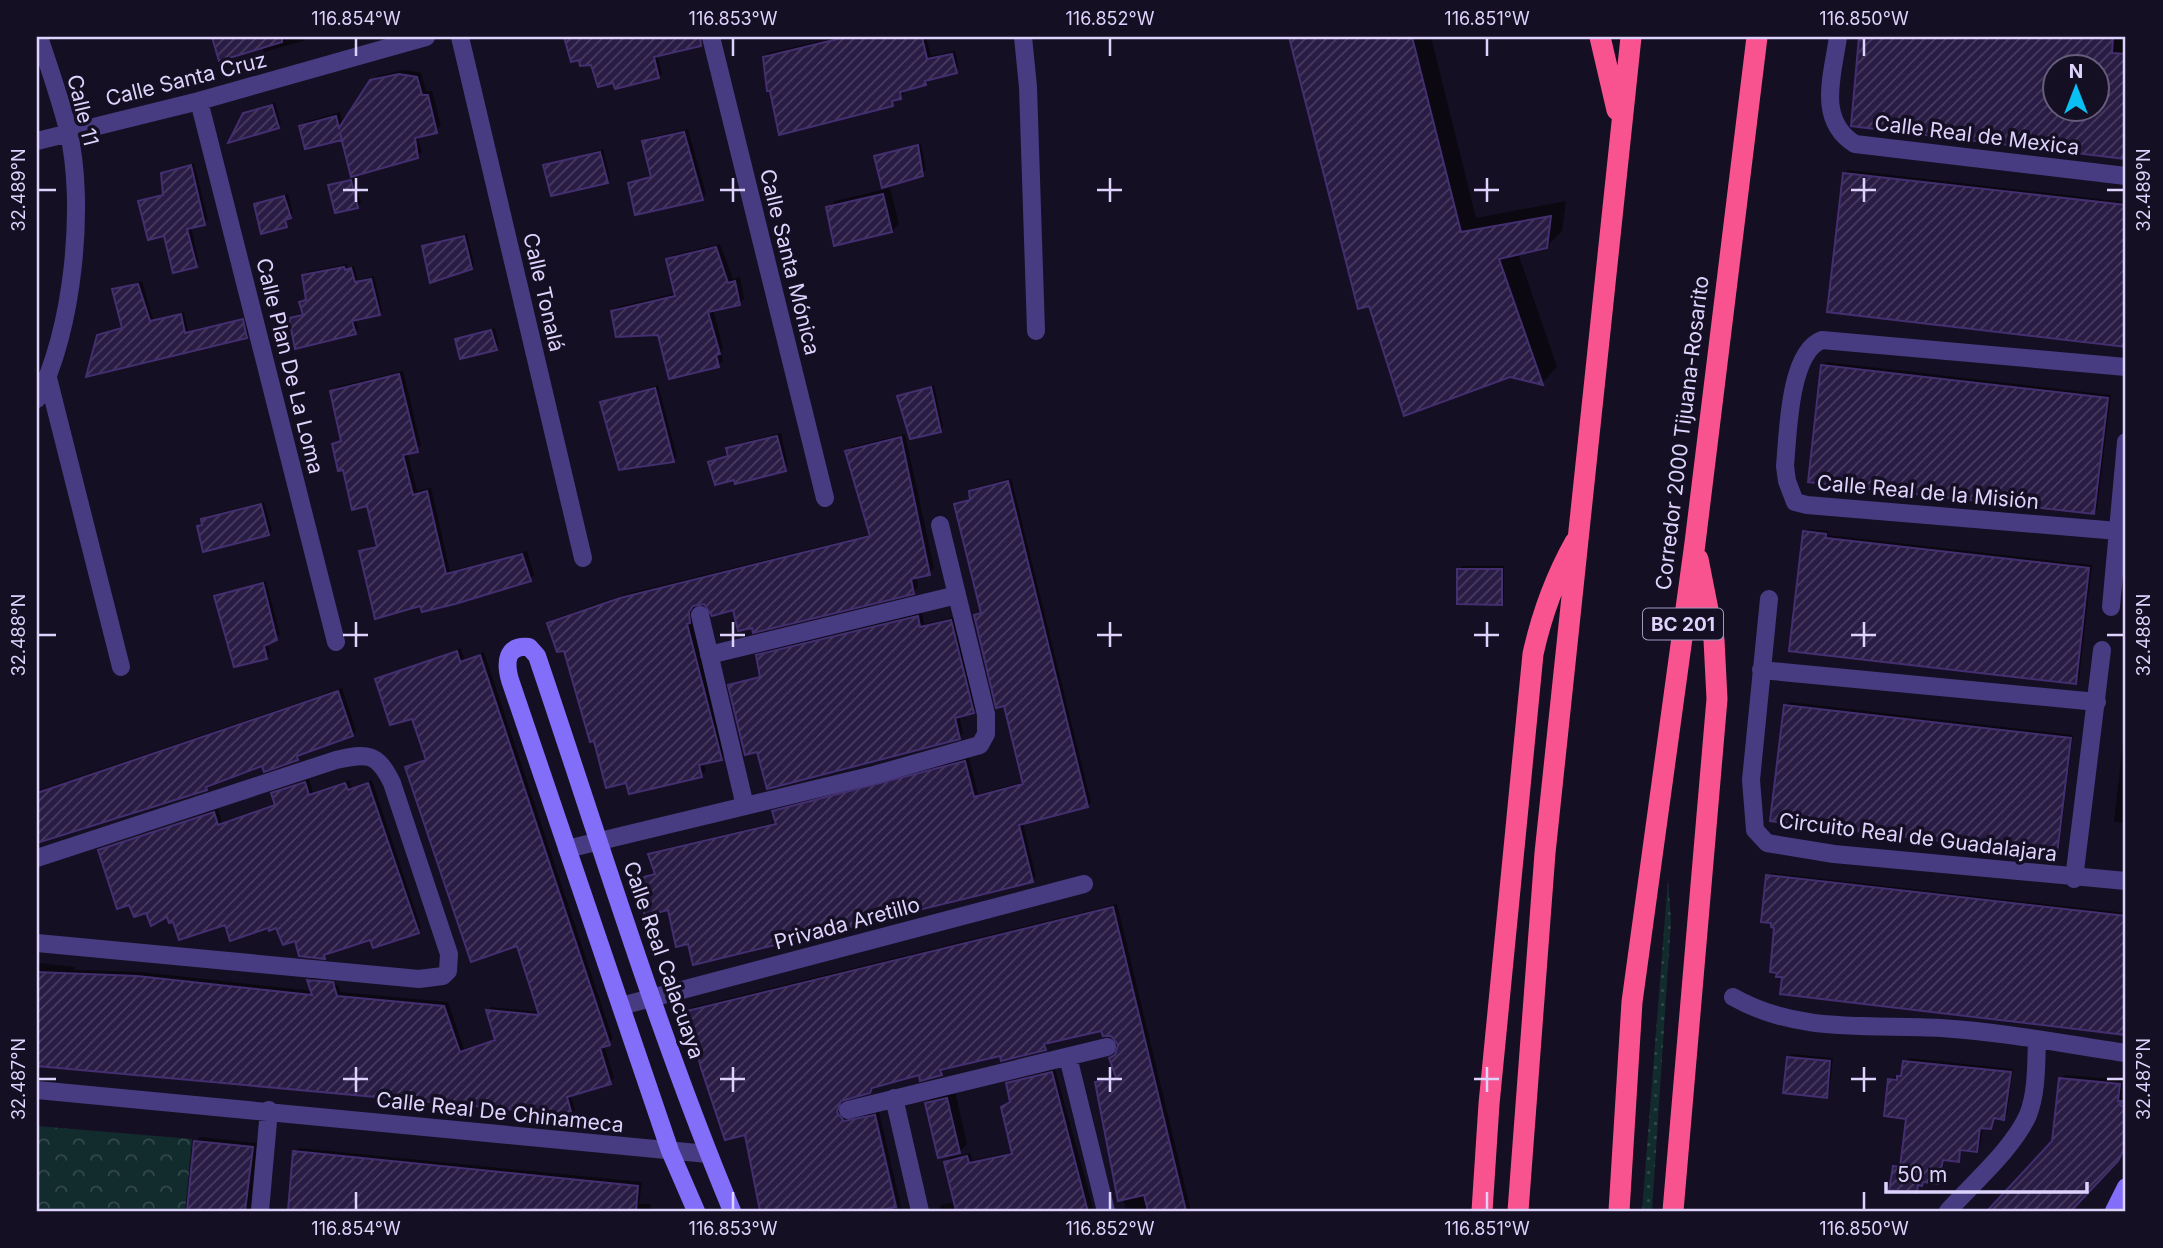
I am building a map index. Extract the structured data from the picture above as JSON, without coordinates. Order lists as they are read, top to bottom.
{
  "streets": {
    "highway": ["Corredor 2000 Tijuana-Rosarito", "BC 201"],
    "street": [
      "Calle Santa Cruz",
      "Calle 11",
      "Calle Real de Mexica",
      "Calle Santa Mónica",
      "Calle Tonalá",
      "Calle Plan De La Loma",
      "Calle Real de la Misión",
      "Circuito Real de Guadalajara",
      "Privada Aretillo",
      "Calle Real Calacuaya",
      "Calle Real De Chinameca"
    ]
  },
  "crossings": [
    ["Calle Santa Cruz", "Calle 11"],
    ["Calle Santa Cruz", "Calle Plan De La Loma"],
    ["Privada Aretillo", "Calle Real Calacuaya"],
    ["Calle Real Calacuaya", "Calle Real De Chinameca"]
  ],
  "scale_bar": "50 m",
  "north": "top",
  "coordinates": [
    "116.854°W",
    "116.853°W",
    "116.852°W",
    "116.851°W",
    "116.850°W",
    "32.489°N",
    "32.488°N",
    "32.487°N"
  ]
}
